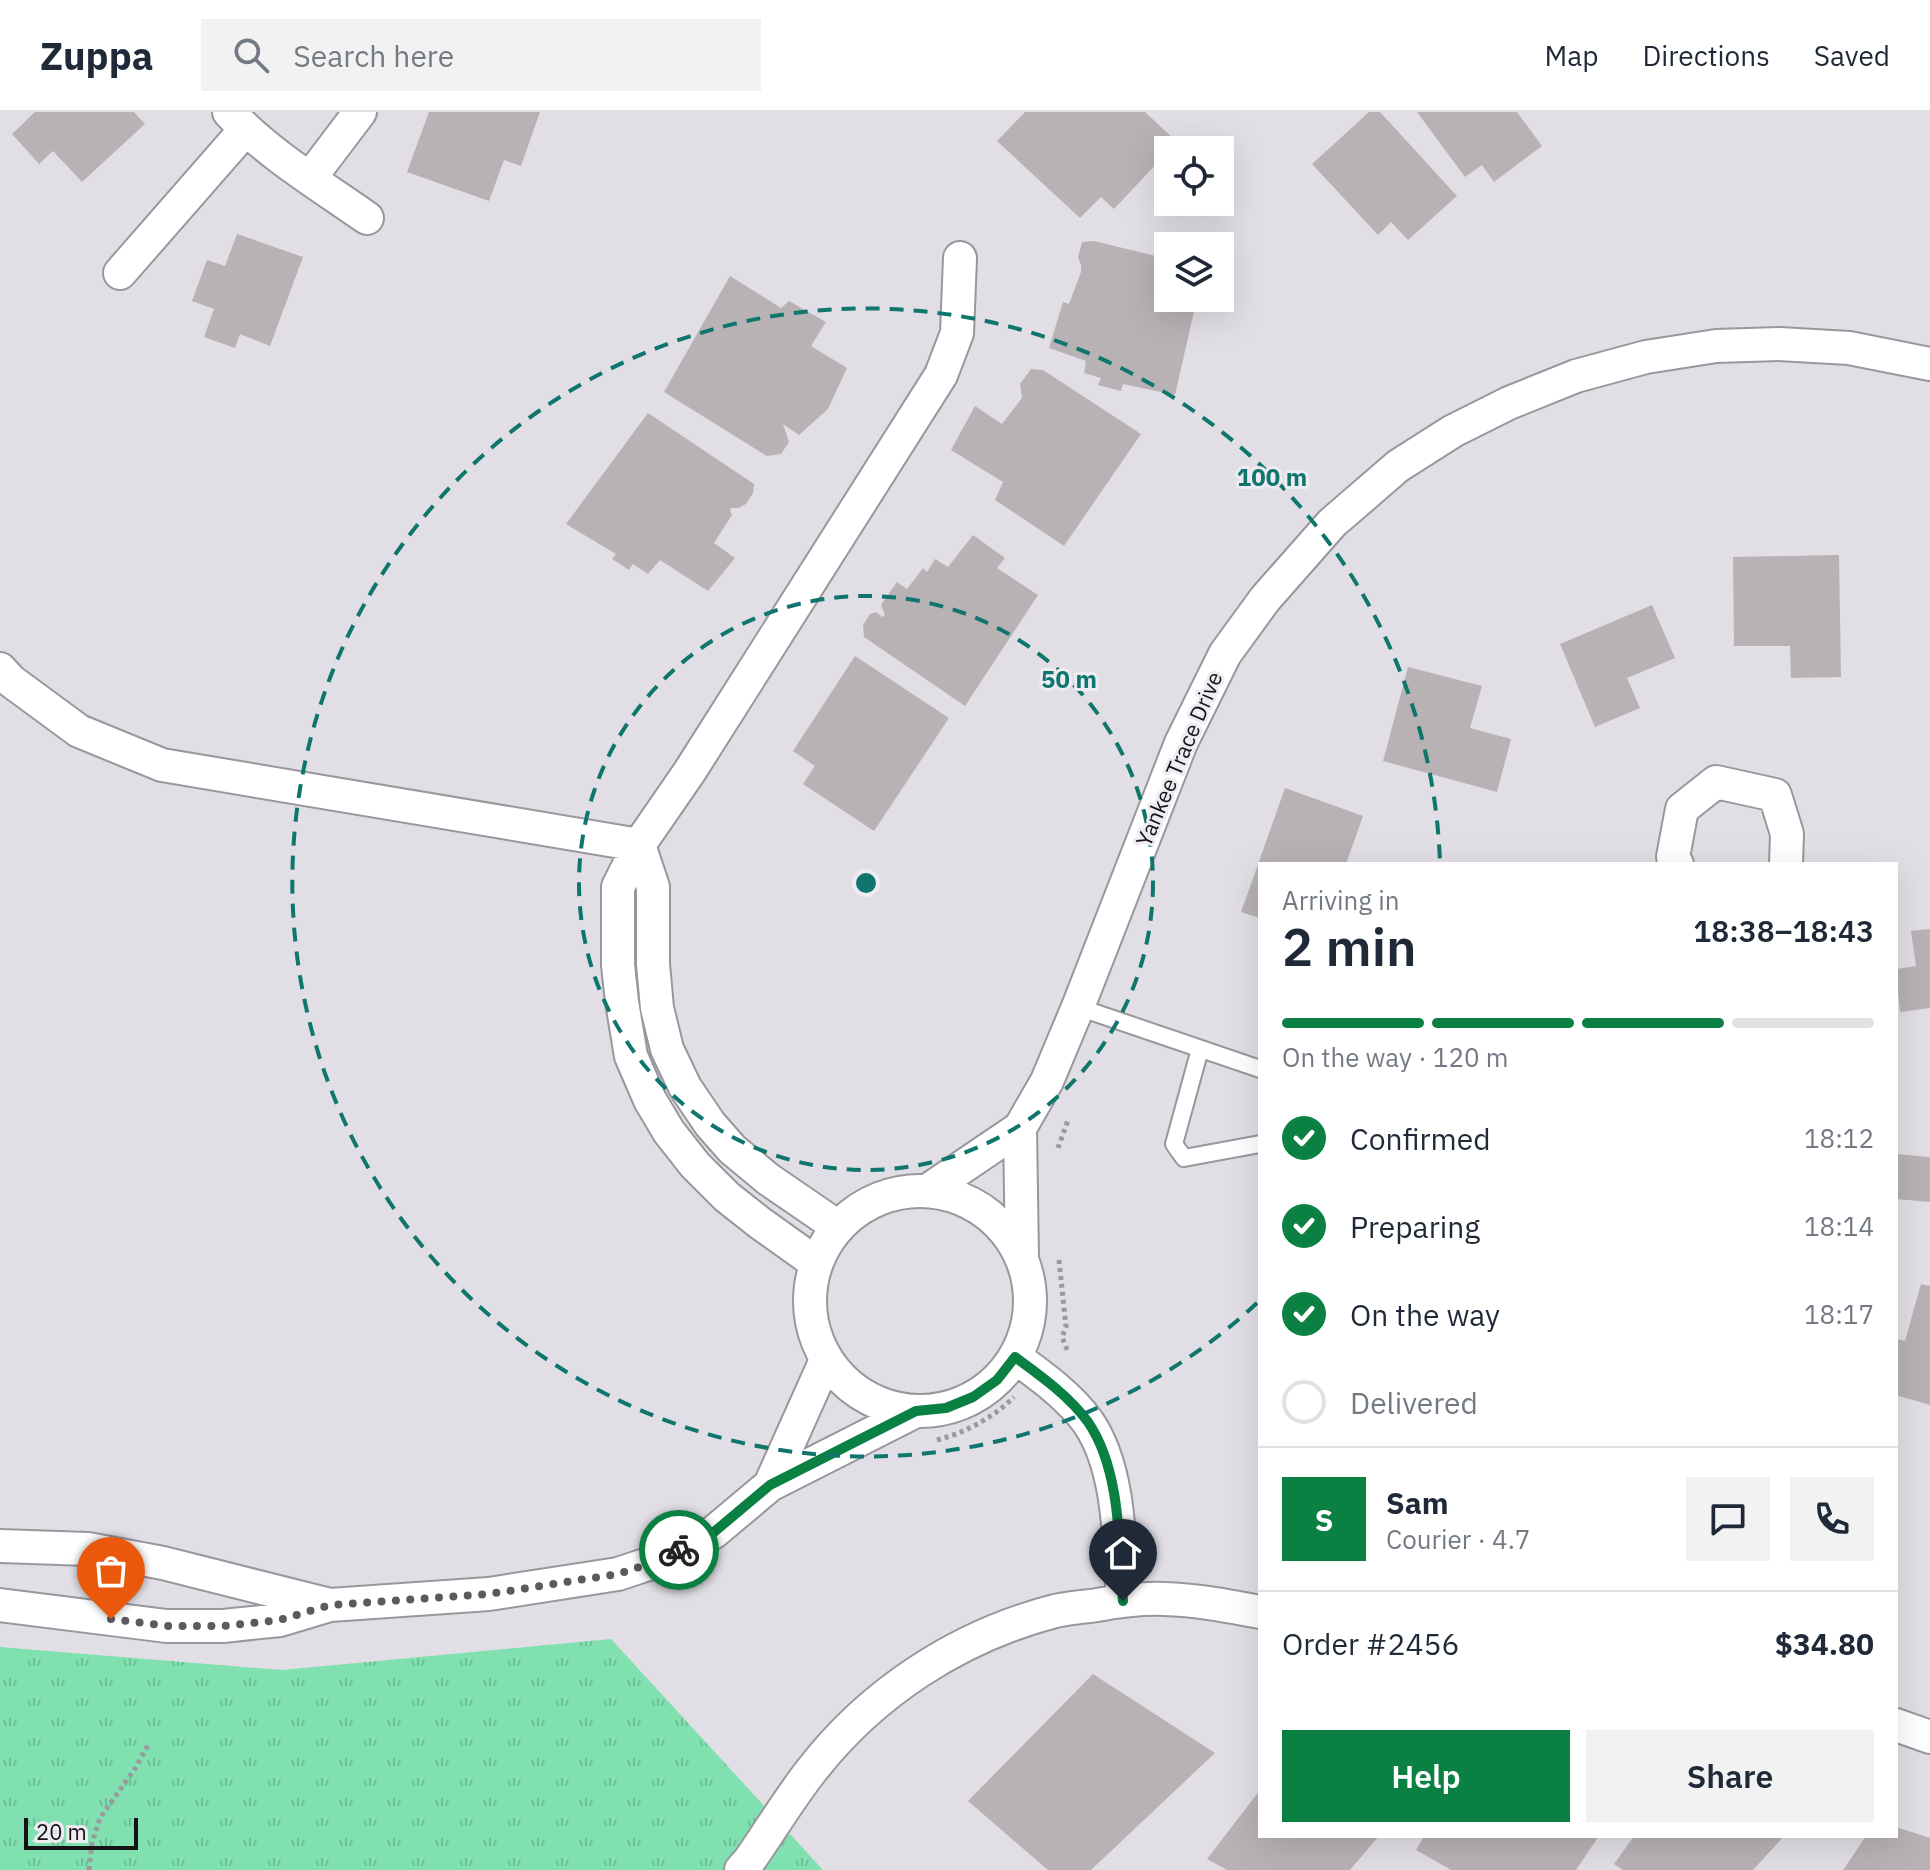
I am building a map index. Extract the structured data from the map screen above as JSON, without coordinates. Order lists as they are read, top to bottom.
{
  "streets": {
    "street": ["Yankee Trace Drive"]
  },
  "scale_bar": "20 m",
  "page": {
    "header": "Zuppa",
    "search": "Search here",
    "nav": ["Map", "Directions", "Saved"],
    "heading": ["2 min", "Arriving in", "18:38–18:43"],
    "panel": [
      "Sam",
      "Courier · 4.7",
      "Order #2456",
      "$34.80"
    ],
    "bar": "On the way · 120 m",
    "list": [
      ["Confirmed", "18:12"],
      ["Preparing", "18:14"],
      ["On the way", "18:17"],
      "Delivered"
    ],
    "round": "S",
    "buttons": ["Help", "Share"],
    "scale": "20 m"
  },
  "rings": ["100 m", "50 m"]
}
